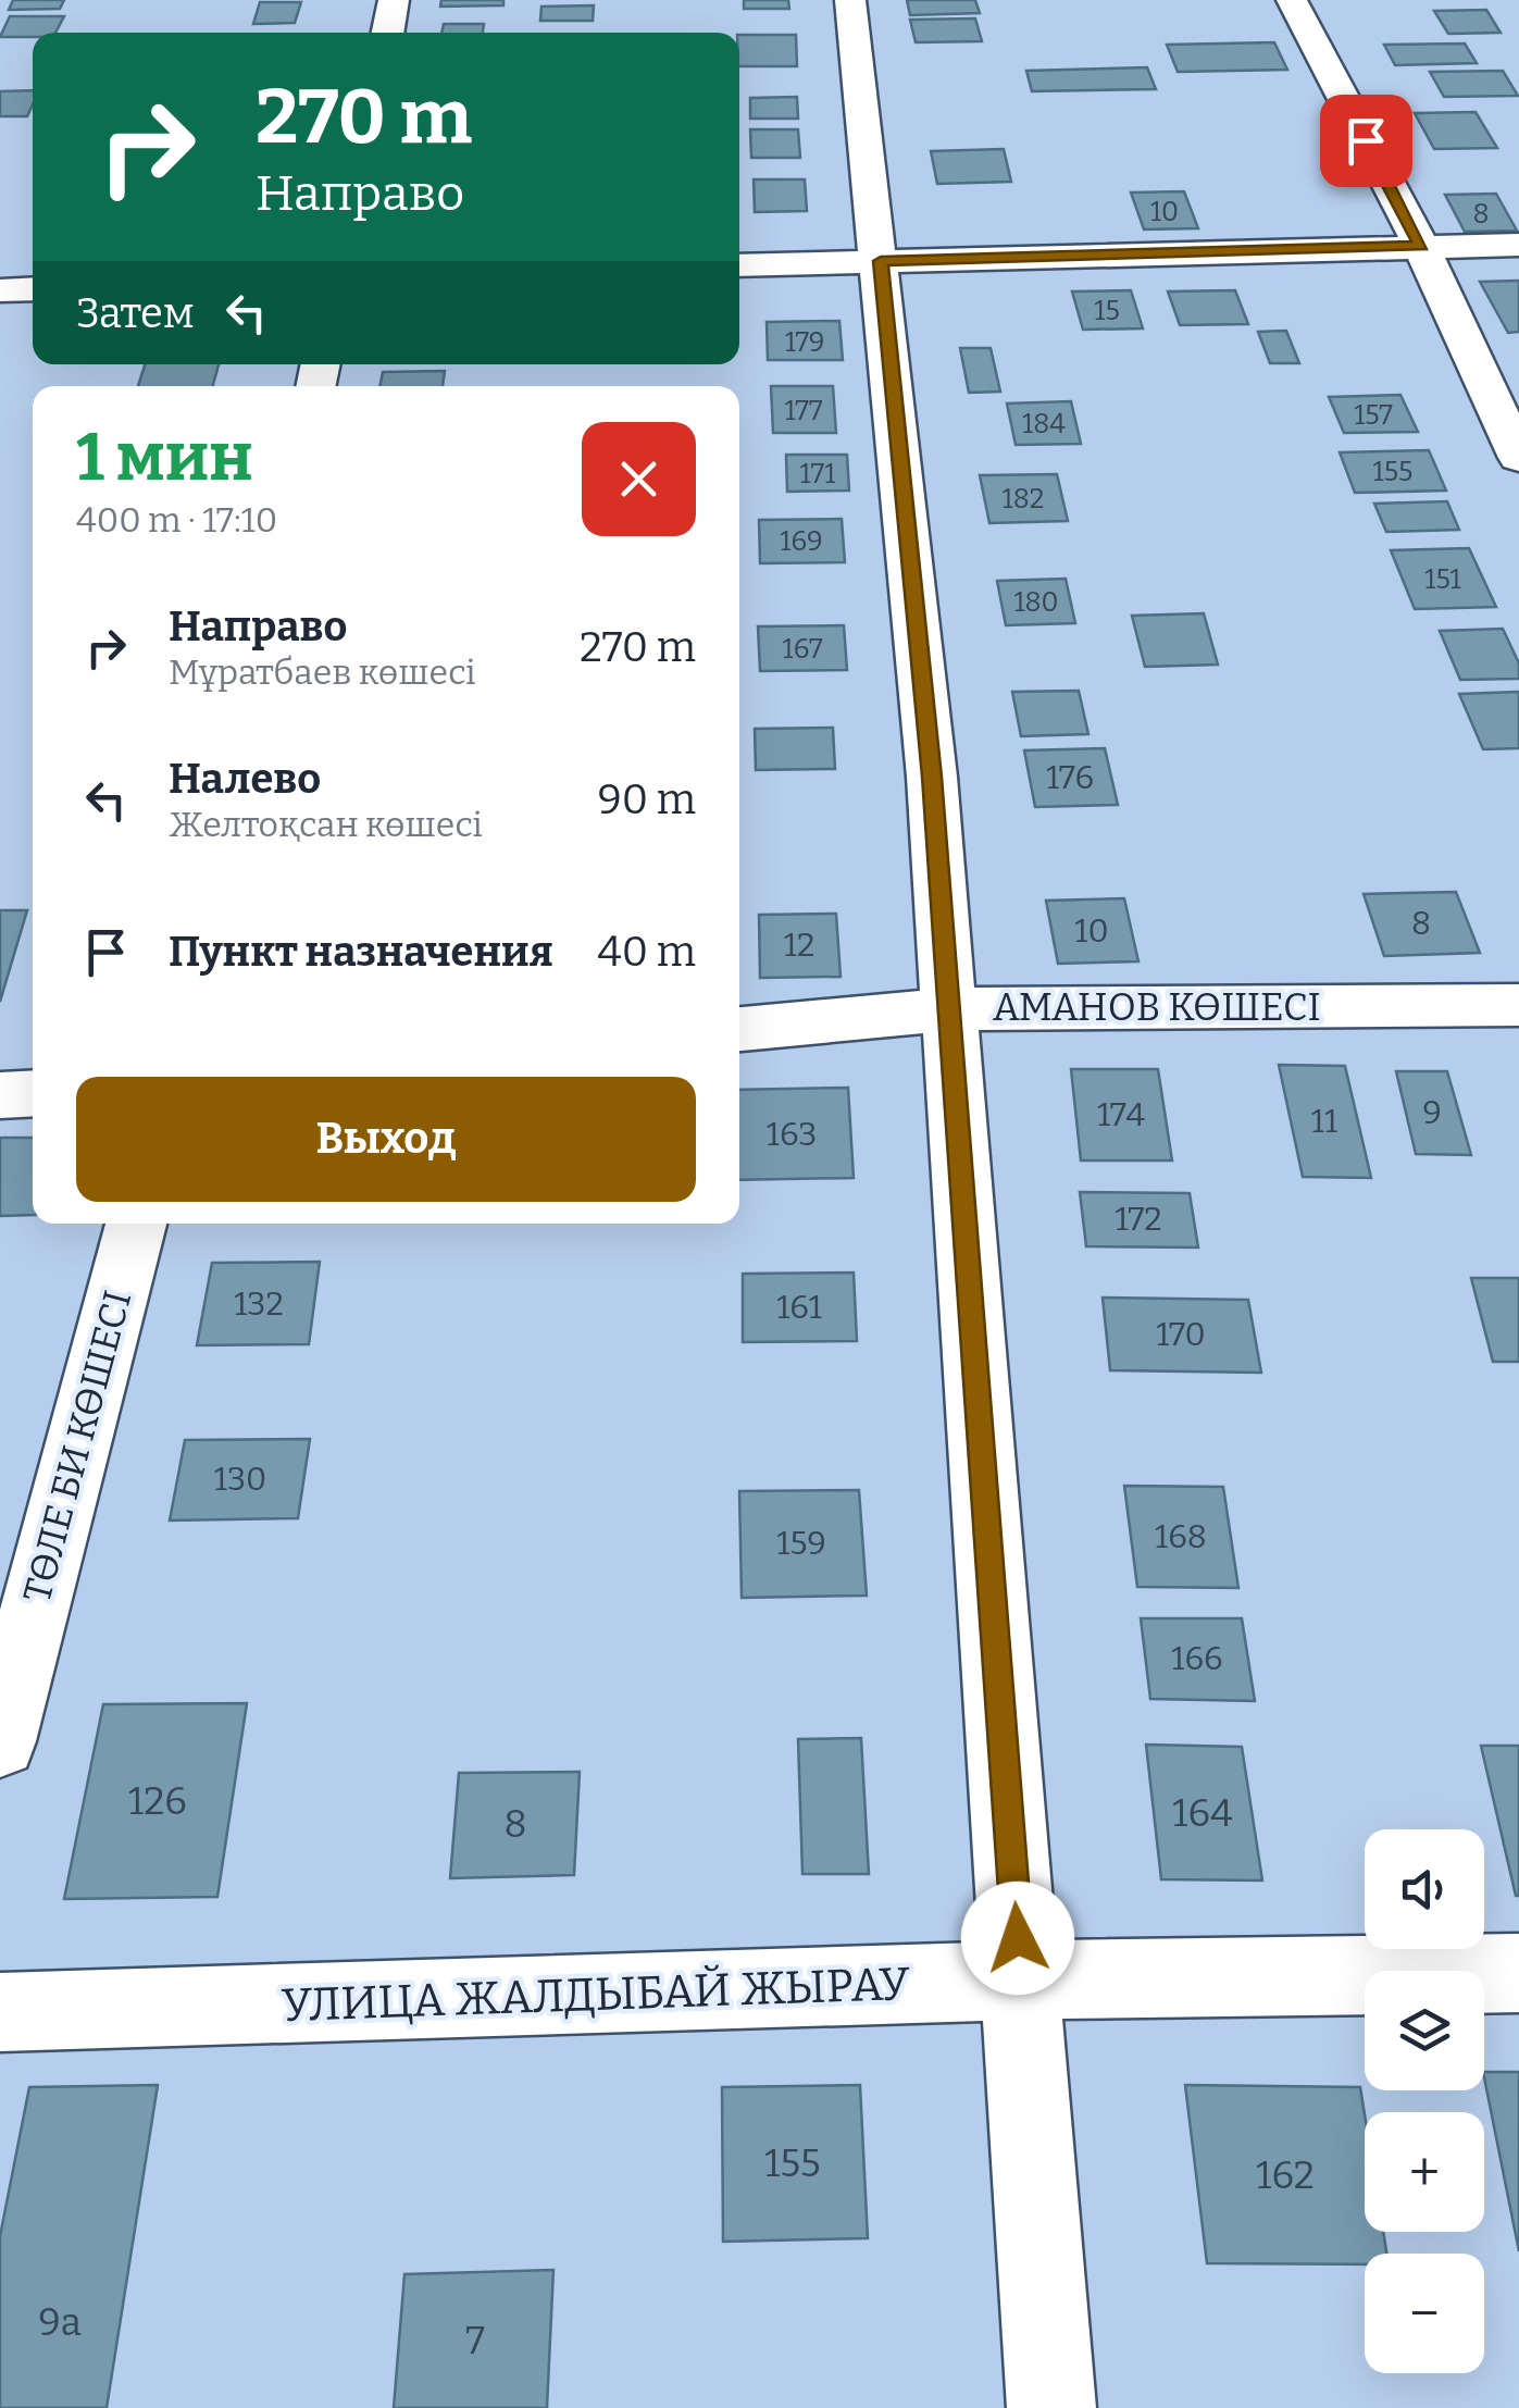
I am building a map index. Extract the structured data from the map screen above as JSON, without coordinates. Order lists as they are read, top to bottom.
{
  "streets": {
    "street": ["АМАНОВ КӨШЕСІ", "ТӨЛЕ БИ КӨШЕСІ", "УЛИЦА ЖАЛДЫБАЙ ЖЫРАУ"]
  },
  "house_numbers": [
    "10",
    "8",
    "15",
    "179",
    "177",
    "157",
    "184",
    "155",
    "171",
    "182",
    "169",
    "151",
    "180",
    "167",
    "176",
    "8",
    "10",
    "12",
    "9",
    "174",
    "11",
    "163",
    "172",
    "132",
    "161",
    "170",
    "130",
    "168",
    "159",
    "166",
    "126",
    "164",
    "8",
    "155",
    "162",
    "9а",
    "7"
  ],
  "page": {
    "turn": ["270 m", "Направо"],
    "then": "Затем",
    "heading": ["1 мин", "400 m · 17:10"],
    "list": [
      {
        "name": "Направо",
        "note": "Мұратбаев көшесі",
        "value": "270 m"
      },
      {
        "name": "Налево",
        "note": "Желтоқсан көшесі",
        "value": "90 m"
      },
      {
        "name": "Пункт назначения",
        "value": "40 m"
      }
    ],
    "buttons": "Выход",
    "map_buttons": ["+", "−"]
  }
}
